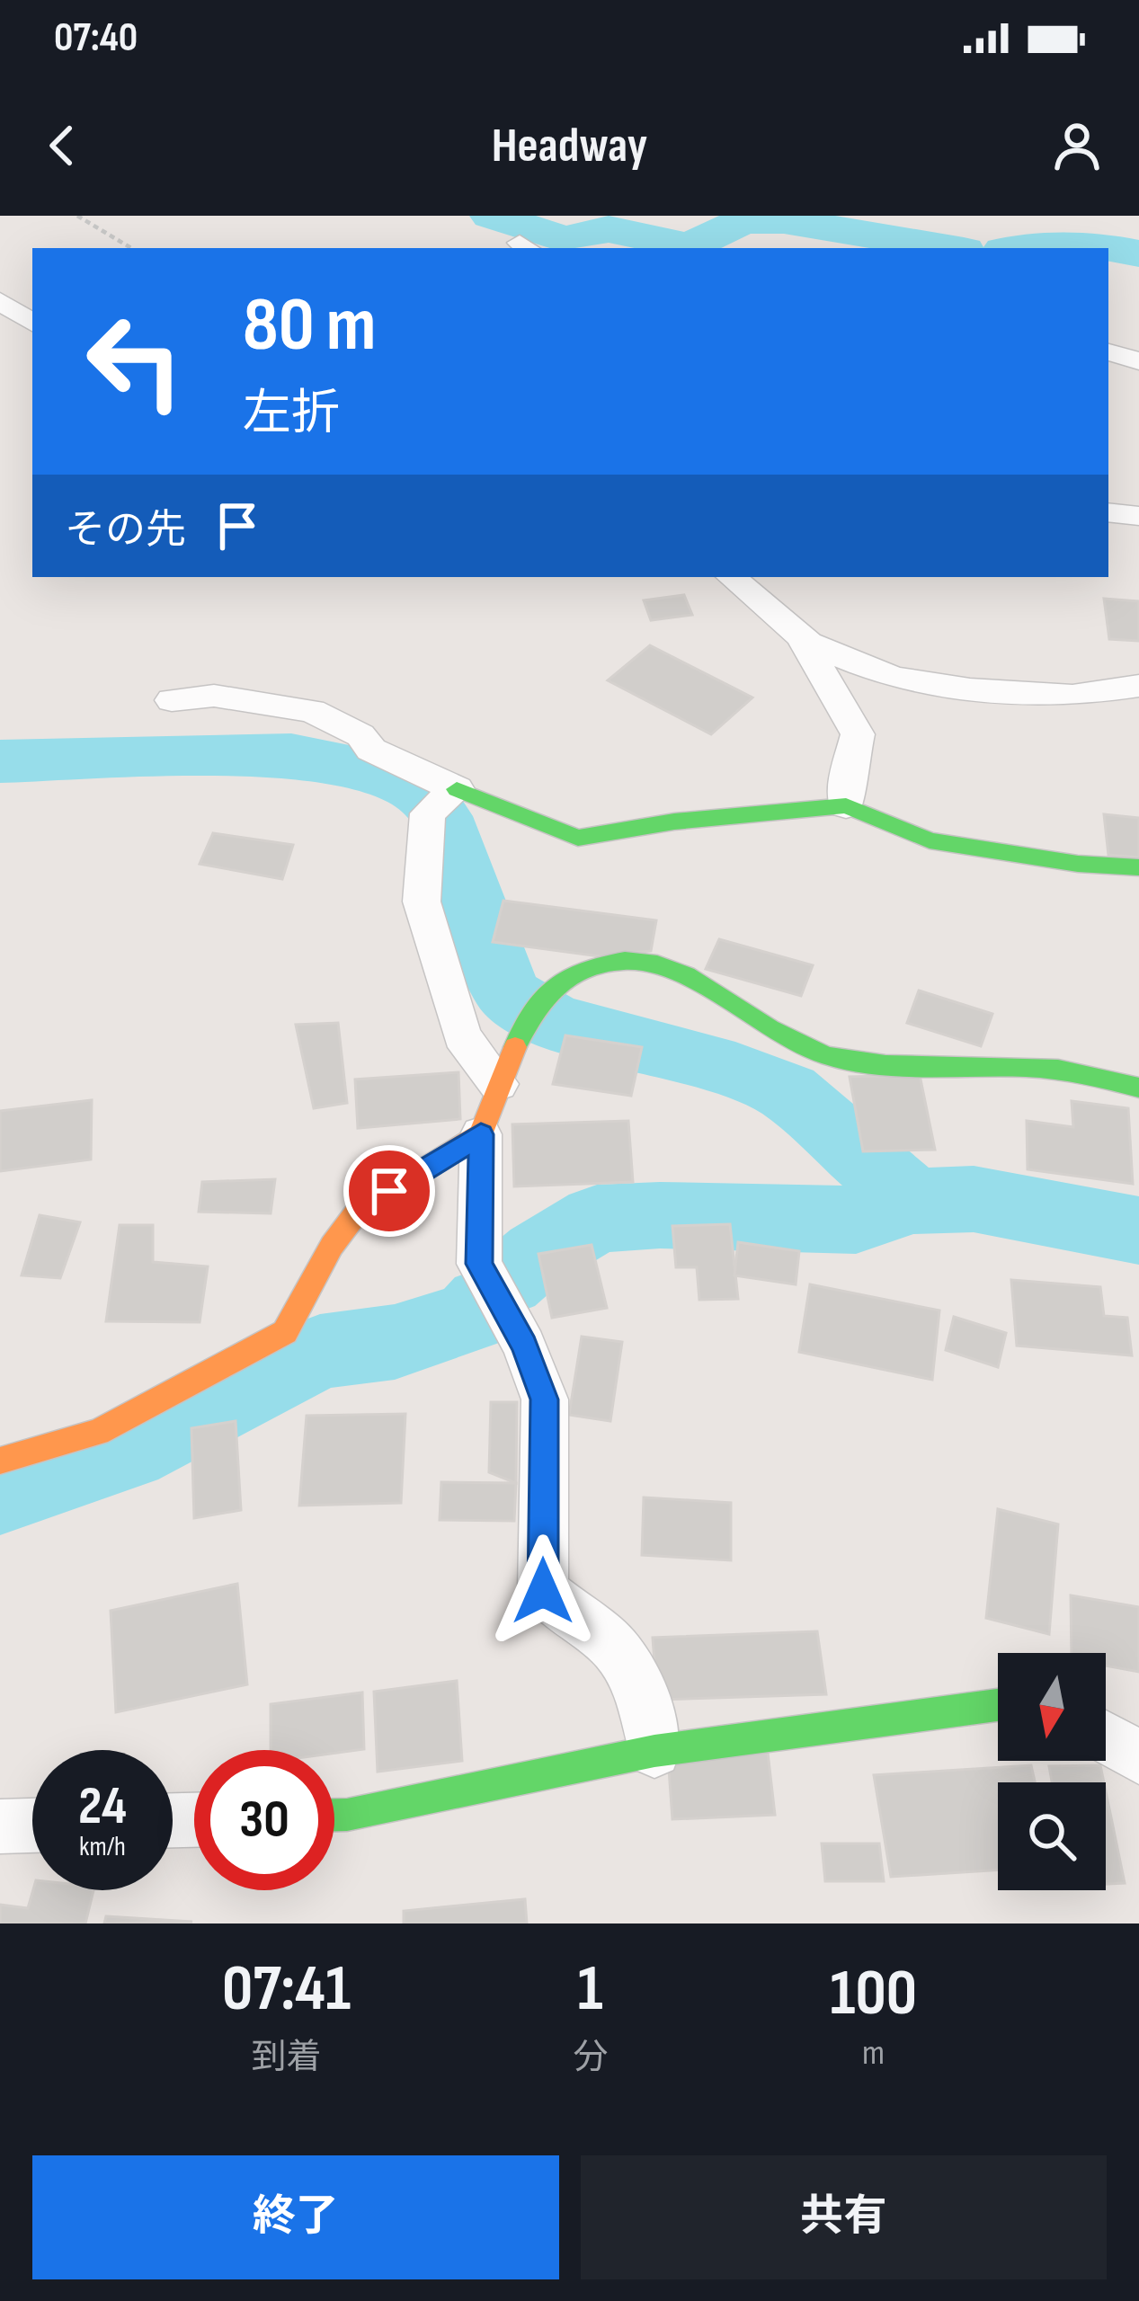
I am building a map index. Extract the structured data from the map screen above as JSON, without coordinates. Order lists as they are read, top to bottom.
{
  "north": "bottom",
  "page": {
    "status": "07:40",
    "header": "Headway",
    "turn": ["80 m", "左折"],
    "then": "その先",
    "speed": "24 km/h",
    "limit": "30",
    "eta": [
      "07:41",
      "到着",
      "1",
      "分",
      "100",
      "m"
    ],
    "buttons": ["終了", "共有"]
  }
}
